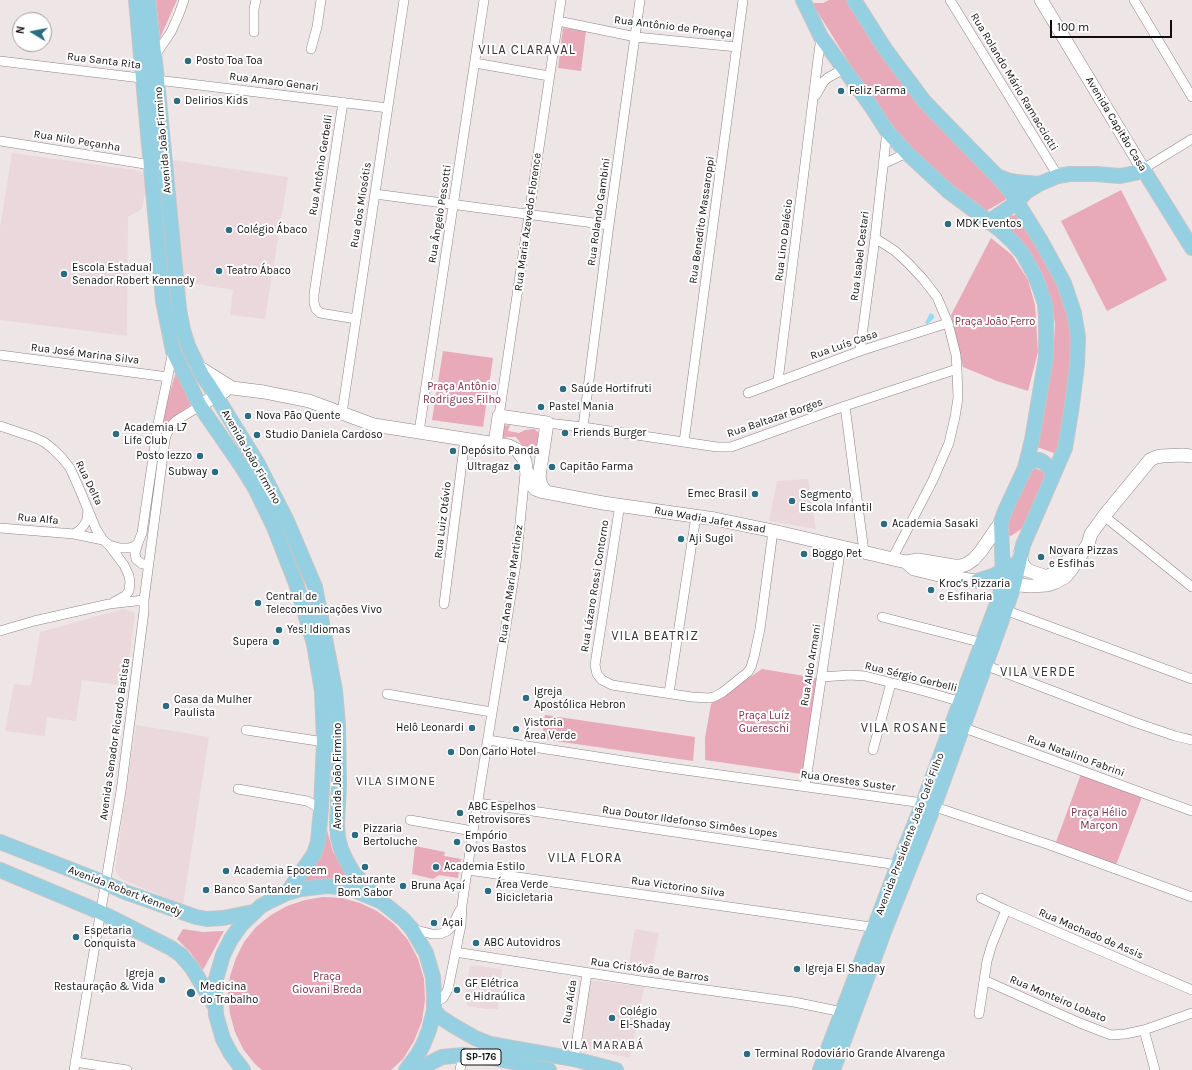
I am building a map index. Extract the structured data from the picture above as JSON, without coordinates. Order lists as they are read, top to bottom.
{
  "streets": {
    "main road": [
      "Avenida Capitão Casa",
      "Avenida João Firmino",
      "Avenida Presidente João Café Filho",
      "Avenida Robert Kennedy",
      "SP-176"
    ],
    "street": [
      "Rua Antônio de Proença",
      "Rua Santa Rita",
      "Rua Amaro Genari",
      "Rua Rolando Mário Ramacciotti",
      "Rua Nilo Peçanha",
      "Rua Antônio Gerbelli",
      "Rua dos Miosótis",
      "Rua Rolando Gambini",
      "Rua Ângelo Pessotti",
      "Rua Benedito Massaroppi",
      "Rua Maria Azevedo Florence",
      "Rua Lino Dalécio",
      "Rua Isabel Cestari",
      "Rua Luís Casa",
      "Rua José Marina Silva",
      "Rua Baltazar Borges",
      "Rua Delta",
      "Rua Alfa",
      "Rua Luiz Otávio",
      "Rua Wadia Jafet Assad",
      "Rua Ana Maria Martinez",
      "Rua Lázaro Rossi Contorno",
      "Rua Aldo Armani",
      "Rua Sérgio Gerbelli",
      "Avenida Senador Ricardo Batista",
      "Rua Natalino Fabrini",
      "Rua Orestes Suster",
      "Rua Doutor Ildefonso Simões Lopes",
      "Rua Victorino Silva",
      "Rua Machado de Assis",
      "Rua Cristóvão de Barros",
      "Rua Monteiro Lobato",
      "Rua Aída"
    ]
  },
  "crossings": [
    ["Rua Antônio de Proença", "Rua Rolando Gambini"],
    ["Rua Antônio de Proença", "Rua Benedito Massaroppi"],
    ["Rua Antônio de Proença", "Rua Maria Azevedo Florence"],
    ["Rua Santa Rita", "Rua Amaro Genari"],
    ["Rua Santa Rita", "Avenida João Firmino"],
    ["Rua Amaro Genari", "Avenida João Firmino"],
    ["Rua Amaro Genari", "Rua Antônio Gerbelli"],
    ["Rua Amaro Genari", "Rua dos Miosótis"],
    ["Avenida João Firmino", "Rua Nilo Peçanha"],
    ["Avenida João Firmino", "Avenida Senador Ricardo Batista"],
    ["Rua Antônio Gerbelli", "Rua dos Miosótis"],
    ["Rua Rolando Gambini", "Rua Baltazar Borges"],
    ["Rua Benedito Massaroppi", "Rua Baltazar Borges"],
    ["Rua Lino Dalécio", "Rua Luís Casa"],
    ["Rua Lino Dalécio", "Avenida Presidente João Café Filho"],
    ["Rua Isabel Cestari", "Rua Luís Casa"],
    ["Rua Isabel Cestari", "Avenida Presidente João Café Filho"],
    ["Rua Delta", "Rua Alfa"],
    ["Rua Wadia Jafet Assad", "Rua Ana Maria Martinez"],
    ["Rua Wadia Jafet Assad", "Rua Lázaro Rossi Contorno"],
    ["Rua Wadia Jafet Assad", "Rua Aldo Armani"],
    ["Rua Wadia Jafet Assad", "Avenida Presidente João Café Filho"],
    ["Rua Ana Maria Martinez", "Rua Orestes Suster"],
    ["Rua Ana Maria Martinez", "Rua Doutor Ildefonso Simões Lopes"],
    ["Rua Ana Maria Martinez", "Rua Victorino Silva"],
    ["Rua Ana Maria Martinez", "Rua Cristóvão de Barros"],
    ["Rua Ana Maria Martinez", "SP-176"],
    ["Rua Aldo Armani", "Rua Sérgio Gerbelli"],
    ["Rua Aldo Armani", "Rua Orestes Suster"],
    ["Rua Sérgio Gerbelli", "Avenida Presidente João Café Filho"],
    ["Avenida Senador Ricardo Batista", "Avenida Robert Kennedy"],
    ["Rua Natalino Fabrini", "Avenida Presidente João Café Filho"],
    ["Rua Orestes Suster", "Avenida Presidente João Café Filho"],
    ["Rua Doutor Ildefonso Simões Lopes", "Avenida Presidente João Café Filho"],
    ["Avenida Presidente João Café Filho", "Rua Victorino Silva"],
    ["Avenida Presidente João Café Filho", "Rua Cristóvão de Barros"],
    ["Rua Cristóvão de Barros", "Rua Aída"],
    ["Rua Aída", "SP-176"]
  ],
  "districts": [
    "VILA CLARAVAL",
    "VILA BEATRIZ",
    "VILA VERDE",
    "VILA ROSANE",
    "VILA SIMONE",
    "VILA FLORA",
    "VILA MARABÁ"
  ],
  "parks": [
    "Praça João Ferro",
    "Praça Antônio Rodrigues Filho",
    "Praça Luíz Guereschi",
    "Praça Hélio Marçon",
    "Praça Giovani Breda"
  ],
  "places": [
    "Posto Toa Toa",
    "Feliz Farma",
    "Delirios Kids",
    "MDK Eventos",
    "Colégio Ábaco",
    "Teatro Ábaco",
    "Escola Estadual Senador Robert Kennedy",
    "Saúde Hortifruti",
    "Pastel Mania",
    "Nova Pão Quente",
    "Friends Burger",
    "Academia L7 Life Club",
    "Studio Daniela Cardoso",
    "Depósito Panda",
    "Posto Iezzo",
    "Ultragaz",
    "Capitão Farma",
    "Subway",
    "Emec Brasil",
    "Segmento Escola Infantil",
    "Academia Sasaki",
    "Aji Sugoi",
    "Boggo Pet",
    "Novara Pizzas e Esfihas",
    "Kroc's Pizzaria e Esfiharia",
    "Central de Telecomunicações Vivo",
    "Yes! Idiomas",
    "Supera",
    "Igreja Apostólica Hebron",
    "Casa da Mulher Paulista",
    "Helô Leonardi",
    "Vistoria Área Verde",
    "Don Carlo Hotel",
    "ABC Espelhos Retrovisores",
    "Pizzaria Bertoluche",
    "Empório Ovos Bastos",
    "Restaurante Bom Sabor",
    "Academia Estilo",
    "Academia Epocem",
    "Bruna Açaí",
    "Banco Santander",
    "Área Verde Bicicletaria",
    "Açai",
    "Espetaria Conquista",
    "ABC Autovidros",
    "Igreja El Shaday",
    "Igreja Restauração & Vida",
    "GF Elétrica e Hidraúlica",
    "Medicina do Trabalho",
    "Colégio El-Shaday",
    "Terminal Rodoviário Grande Alvarenga"
  ],
  "scale_bar": "100 m",
  "north": "left"
}
